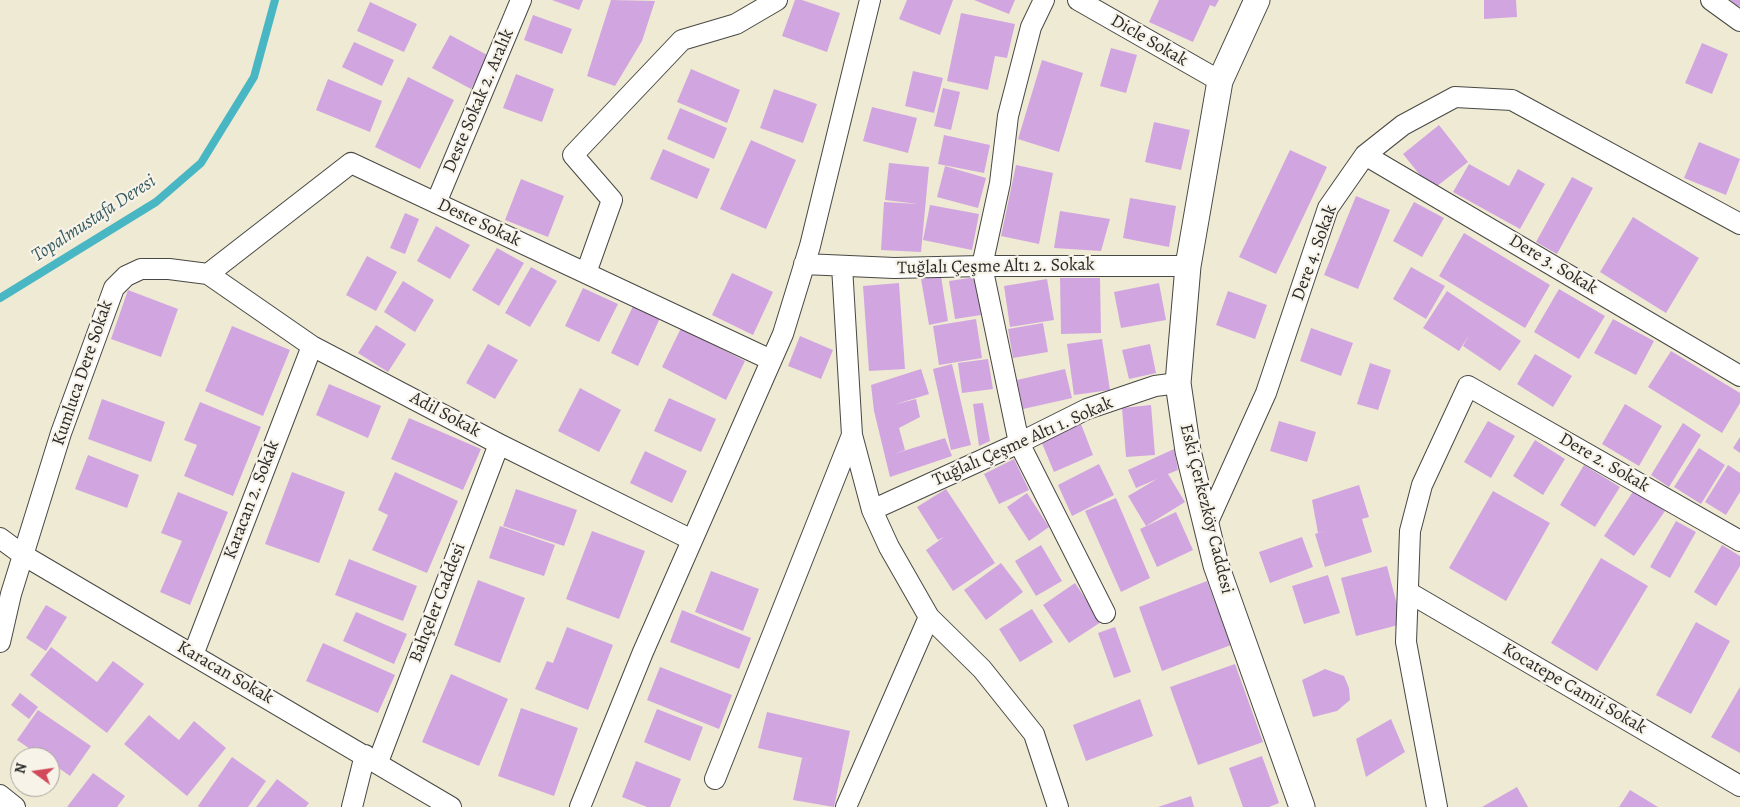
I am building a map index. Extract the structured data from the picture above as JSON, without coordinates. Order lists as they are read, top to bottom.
{
  "streets": {
    "street": [
      "Dicle Sokak",
      "Deste Sokak 2. Aralık",
      "Deste Sokak",
      "Dere 4. Sokak",
      "Dere 3. Sokak",
      "Tuğlalı Çeşme Altı 2. Sokak",
      "Kumluca Dere Sokak",
      "Adil Sokak",
      "Tuğlalı Çeşme Altı 1. Sokak",
      "Dere 2. Sokak",
      "Karacan 2. Sokak",
      "Eski Çerkezköy Caddesi",
      "Bahçeler Caddesi",
      "Karacan Sokak",
      "Kocatepe Camii Sokak"
    ]
  },
  "crossings": [
    ["Dicle Sokak", "Eski Çerkezköy Caddesi"],
    ["Deste Sokak 2. Aralık", "Deste Sokak"],
    ["Deste Sokak", "Kumluca Dere Sokak"],
    ["Deste Sokak", "Adil Sokak"],
    ["Dere 4. Sokak", "Dere 3. Sokak"],
    ["Dere 4. Sokak", "Eski Çerkezköy Caddesi"],
    ["Tuğlalı Çeşme Altı 2. Sokak", "Eski Çerkezköy Caddesi"],
    ["Kumluca Dere Sokak", "Adil Sokak"],
    ["Kumluca Dere Sokak", "Karacan Sokak"],
    ["Adil Sokak", "Karacan 2. Sokak"],
    ["Adil Sokak", "Bahçeler Caddesi"],
    ["Tuğlalı Çeşme Altı 1. Sokak", "Eski Çerkezköy Caddesi"],
    ["Dere 2. Sokak", "Kocatepe Camii Sokak"],
    ["Karacan 2. Sokak", "Karacan Sokak"],
    ["Bahçeler Caddesi", "Karacan Sokak"]
  ],
  "water": ["Topalmustafa Deresi"],
  "north": "left"
}
